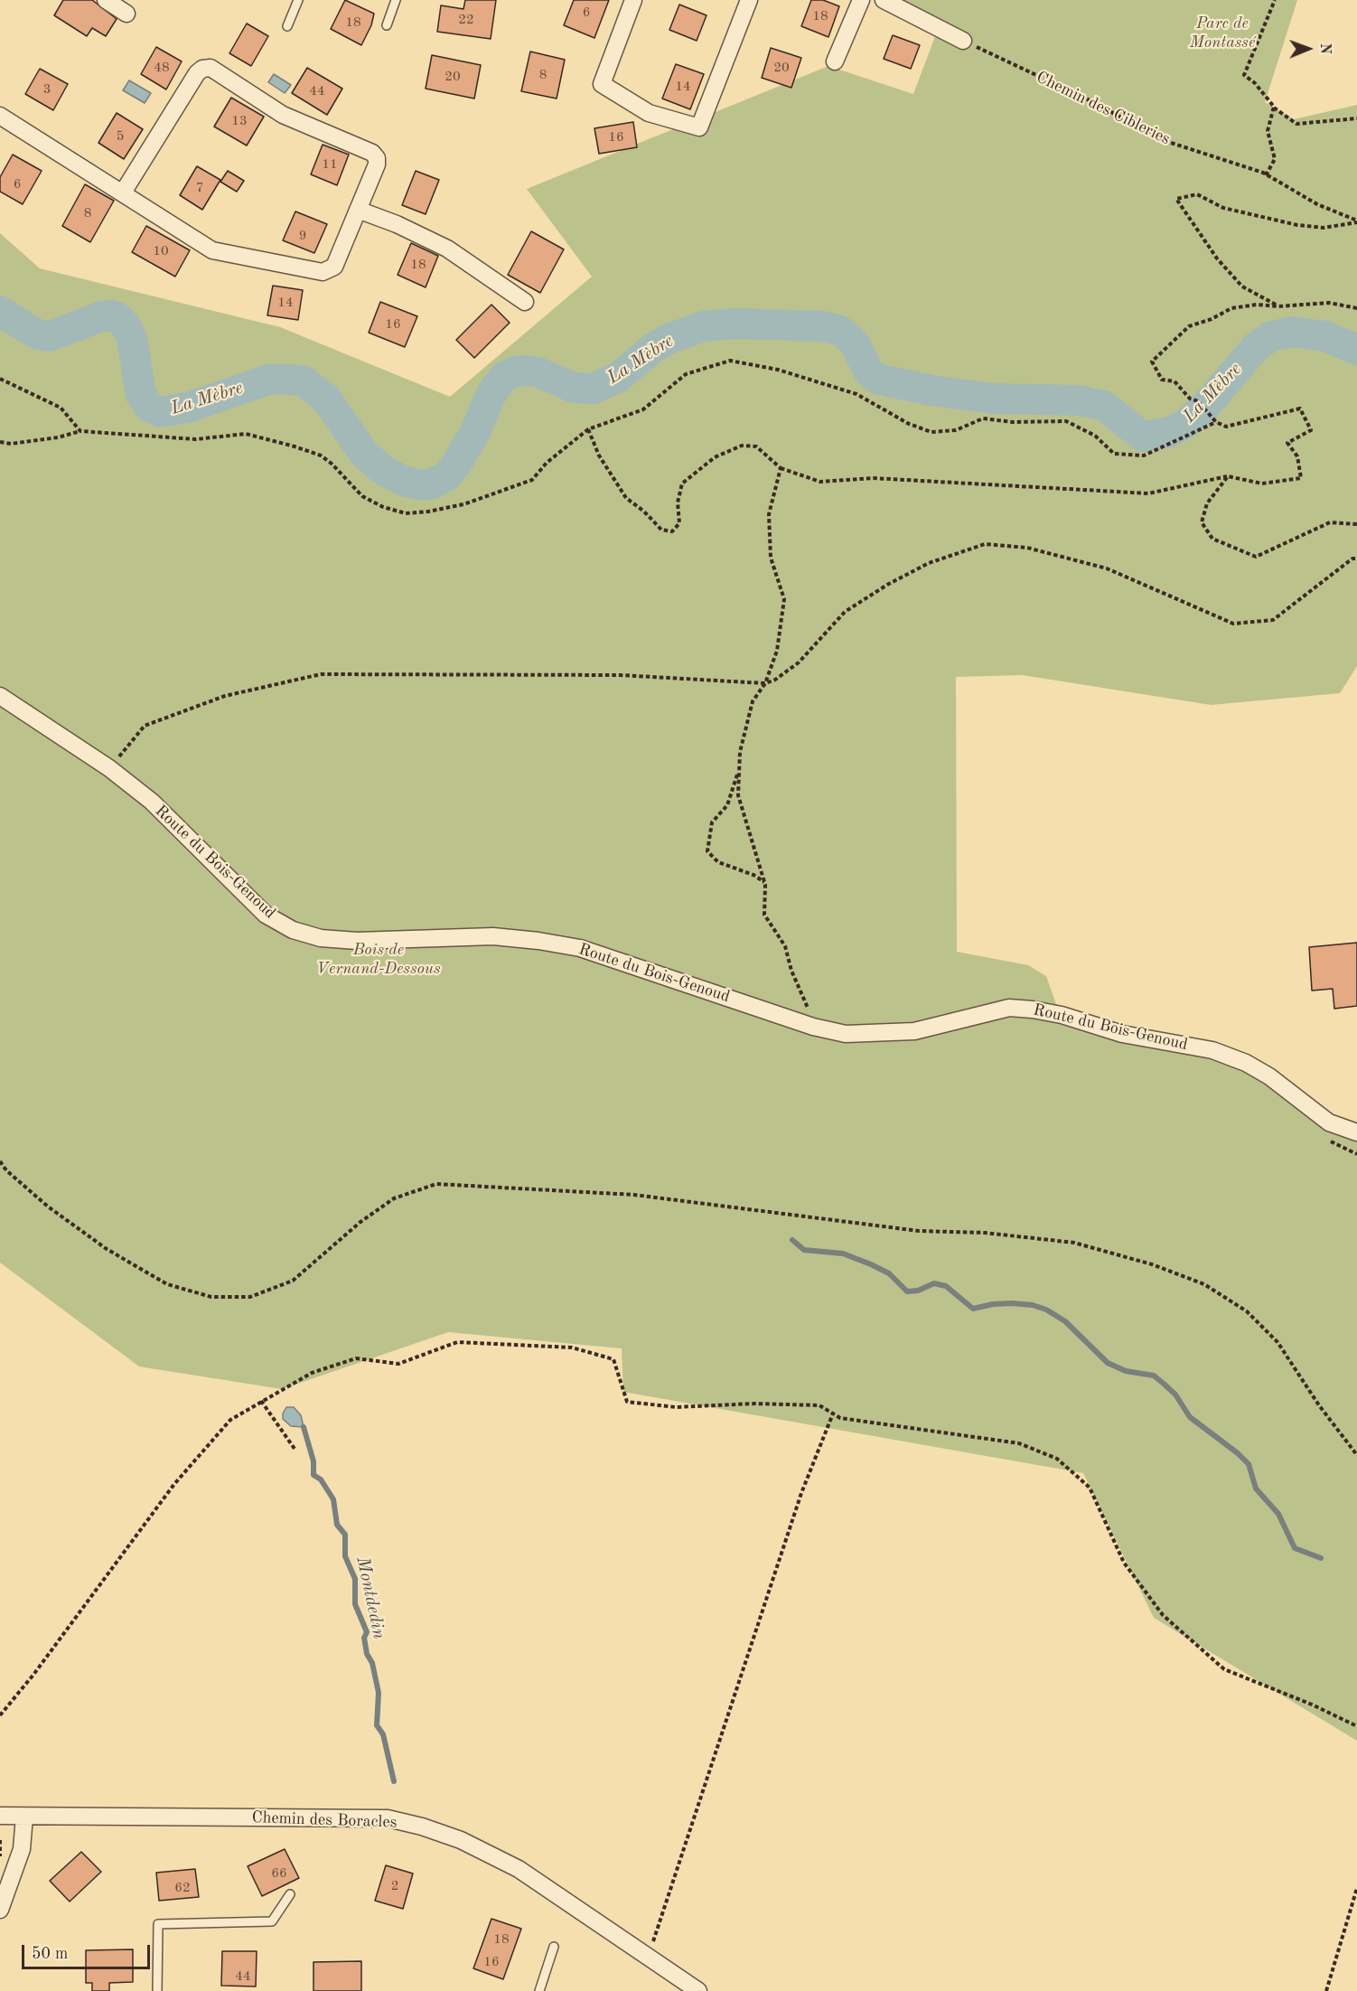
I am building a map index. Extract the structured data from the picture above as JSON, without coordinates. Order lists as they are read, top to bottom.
{
  "streets": {
    "street": ["Route du Bois-Genoud", "Chemin des Boracles"],
    "path": ["Chemin des Cibleries"]
  },
  "water": ["La Mèbre", "Montdedin"],
  "parks": ["Parc de Montassé", "Bois de Vernand-Dessous"],
  "house_numbers": [
    "6",
    "18",
    "22",
    "18",
    "48",
    "20",
    "8",
    "20",
    "14",
    "3",
    "44",
    "13",
    "5",
    "16",
    "11",
    "6",
    "7",
    "8",
    "9",
    "10",
    "18",
    "14",
    "16",
    "66",
    "2",
    "62",
    "18",
    "16",
    "44"
  ],
  "scale_bar": "50 m",
  "north": "right"
}
